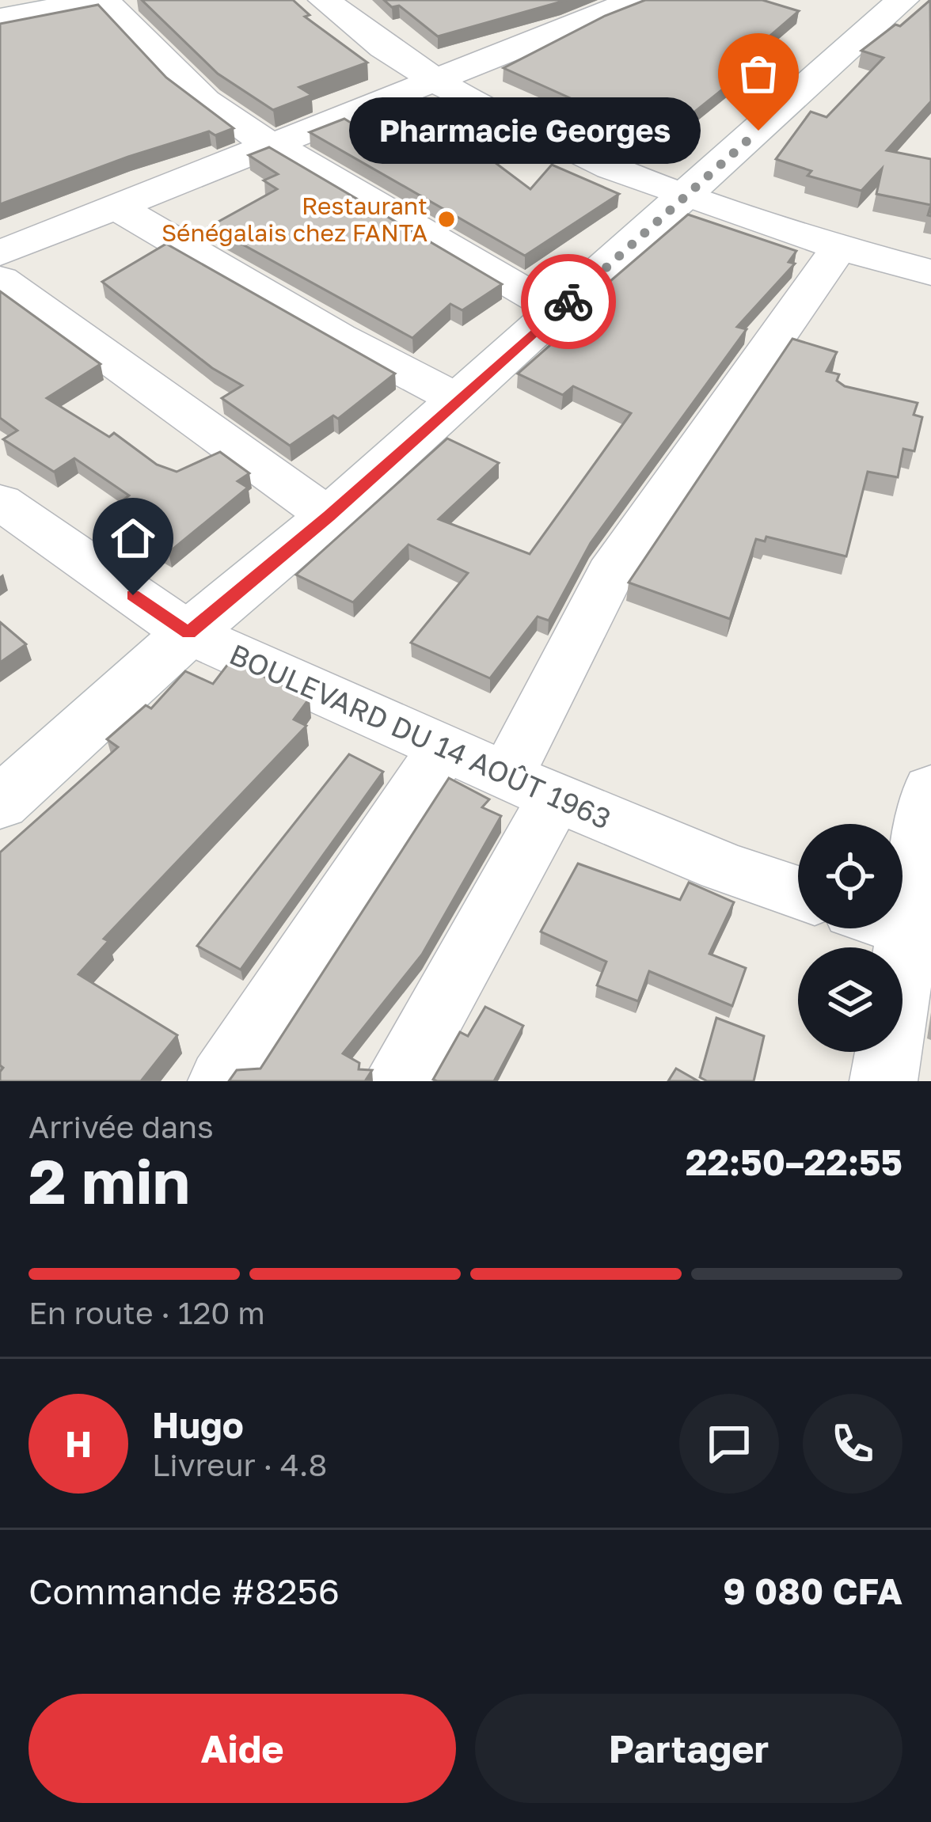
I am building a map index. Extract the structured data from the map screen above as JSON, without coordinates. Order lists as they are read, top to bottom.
{
  "streets": {
    "street": ["BOULEVARD DU 14 AOÛT 1963"]
  },
  "places": ["Pharmacie Georges", "Restaurant Sénégalais chez FANTA"],
  "page": {
    "bubble": "Pharmacie Georges",
    "heading": ["2 min", "Arrivée dans", "22:50–22:55"],
    "panel": [
      "Hugo",
      "Livreur · 4.8",
      "Commande #8256",
      "9 080 CFA"
    ],
    "bar": "En route · 120 m",
    "round": "H",
    "buttons": ["Aide", "Partager"]
  }
}
